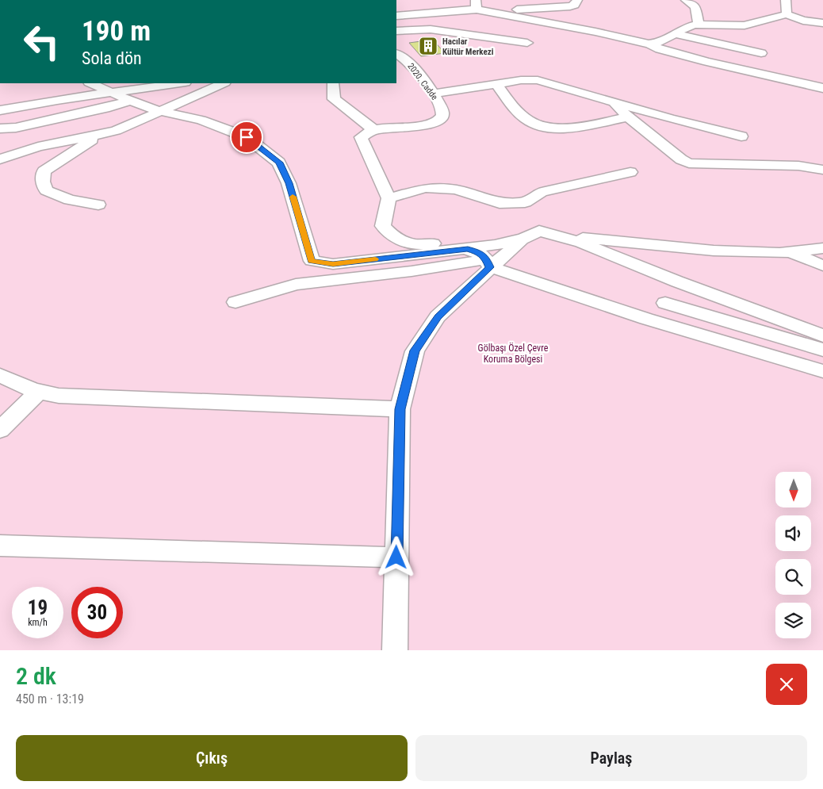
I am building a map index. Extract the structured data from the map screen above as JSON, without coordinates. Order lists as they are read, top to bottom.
{
  "streets": {
    "street": ["2020. Cadde"]
  },
  "parks": ["Gölbaşı Özel Çevre Koruma Bölgesi"],
  "places": {
    "building": ["Hacılar Kültür Merkezi"]
  },
  "north": "bottom",
  "page": {
    "turn": ["190 m", "Sola dön"],
    "speed": "19 km/h",
    "limit": "30",
    "heading": ["2 dk", "450 m · 13:19"],
    "buttons": ["Çıkış", "Paylaş"]
  }
}
